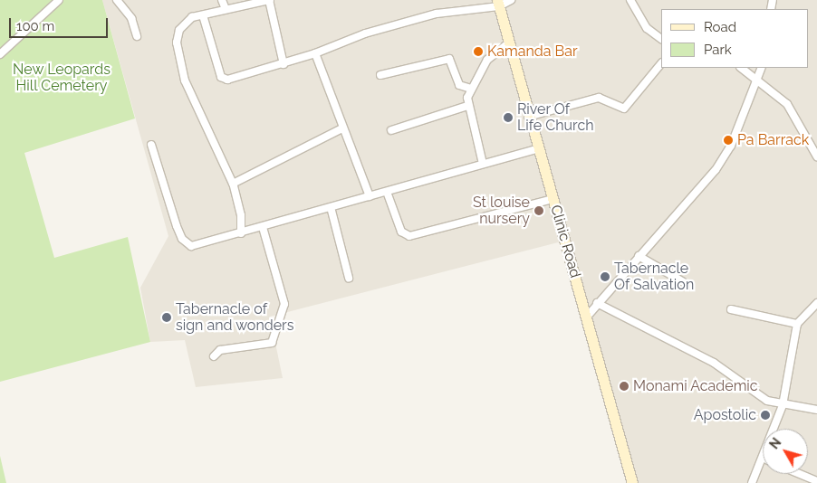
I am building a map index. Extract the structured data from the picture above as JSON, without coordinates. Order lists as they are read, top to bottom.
{
  "streets": {
    "street": ["Clinic Road"]
  },
  "parks": ["New Leopards Hill Cemetery"],
  "places": [
    "Kamanda Bar",
    "River Of Life Church",
    "Pa Barrack",
    "St louise nursery",
    "Tabernacle Of Salvation",
    "Tabernacle of sign and wonders",
    "Monami Academic",
    "Apostolic"
  ],
  "legend": ["Road", "Park"],
  "scale_bar": "100 m",
  "north": "top left"
}
